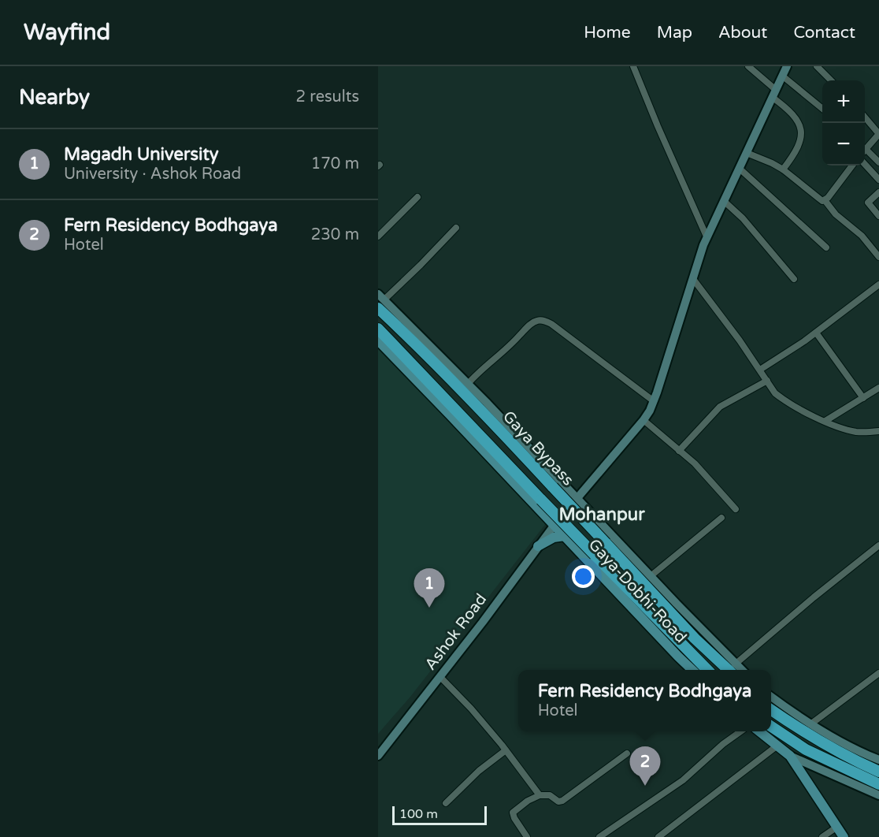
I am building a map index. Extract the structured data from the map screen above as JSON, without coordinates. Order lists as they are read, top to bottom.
{
  "streets": {
    "highway": ["Gaya Bypass"],
    "main road": ["Gaya-Dobhi-Road"],
    "street": ["Ashok Road"]
  },
  "crossings": [
    ["Gaya-Dobhi-Road", "Ashok Road"]
  ],
  "districts": ["Mohanpur"],
  "scale_bar": "100 m",
  "page": {
    "header": "Wayfind",
    "nav": [
      "Home",
      "Map",
      "About",
      "Contact"
    ],
    "heading": ["Nearby", "2 results"],
    "map_buttons": ["+", "−"],
    "list": [
      {
        "mark": "1",
        "name": "Magadh University",
        "note": "University · Ashok Road",
        "value": "170 m"
      },
      {
        "mark": "2",
        "name": "Fern Residency Bodhgaya",
        "note": "Hotel",
        "value": "230 m"
      }
    ],
    "pins": ["1", "2"],
    "popup": ["Fern Residency Bodhgaya", "Hotel"],
    "scale": "100 m"
  }
}
